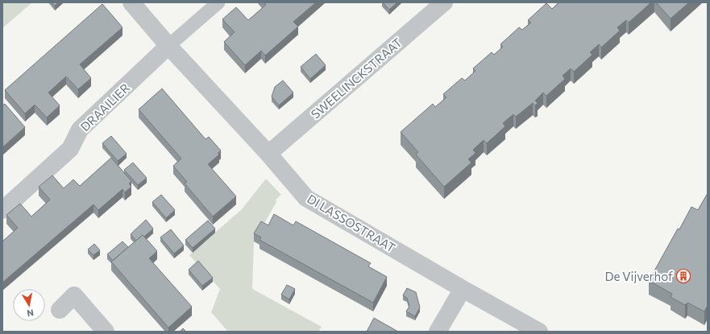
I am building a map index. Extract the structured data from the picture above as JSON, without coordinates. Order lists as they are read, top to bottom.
{
  "streets": {
    "street": ["SWEELINCKSTRAAT", "DRAAILIER", "DI LASSOSTRAAT"]
  },
  "crossings": [
    ["SWEELINCKSTRAAT", "DI LASSOSTRAAT"],
    ["DRAAILIER", "DI LASSOSTRAAT"]
  ],
  "places": {
    "building": ["De Vijverhof"]
  },
  "north": "bottom"
}
